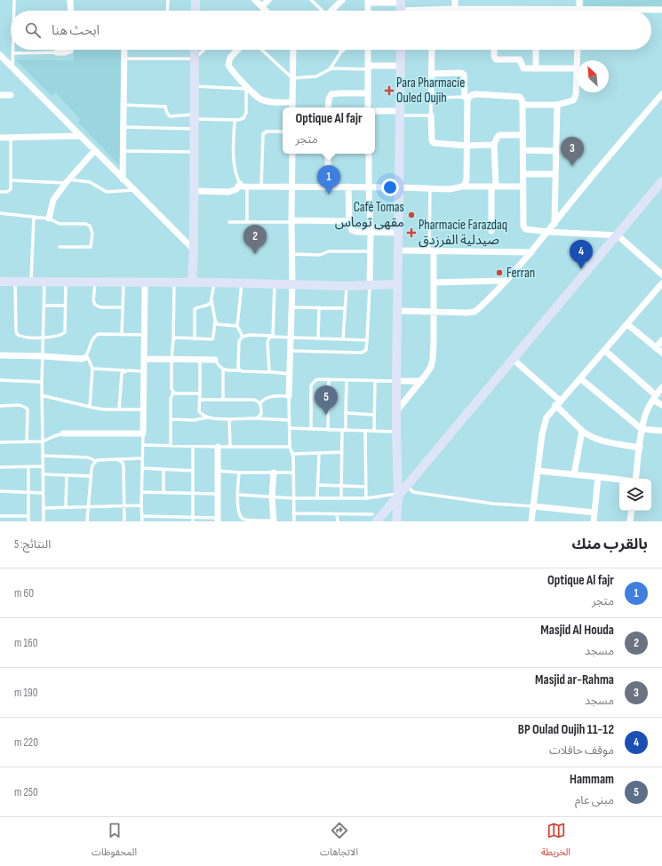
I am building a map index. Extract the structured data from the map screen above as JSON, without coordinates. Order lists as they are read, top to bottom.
{
  "places": {
    "health": ["Para Pharmacie Ouled Oujih", "Pharmacie Farazdaq صيدلية الفرزدق"],
    "other": ["Café Tomas مقهى توماس", "Ferran"]
  },
  "north": "top left",
  "page": {
    "search": "ابحث هنا",
    "popup": ["Optique Al fajr", "متجر"],
    "pins": [
      "3",
      "1",
      "2",
      "4",
      "5"
    ],
    "heading": ["بالقرب منك", "النتائج: 5"],
    "list": [
      {
        "mark": "1",
        "name": "Optique Al fajr",
        "note": "متجر",
        "value": "60 m"
      },
      {
        "mark": "2",
        "name": "Masjid Al Houda",
        "note": "مسجد",
        "value": "160 m"
      },
      {
        "mark": "3",
        "name": "Masjid ar-Rahma",
        "note": "مسجد",
        "value": "190 m"
      },
      {
        "mark": "4",
        "name": "11-12 BP Oulad Oujih",
        "note": "موقف حافلات",
        "value": "220 m"
      },
      {
        "mark": "5",
        "name": "Hammam",
        "note": "مبنى عام",
        "value": "250 m"
      }
    ],
    "nav": ["الخريطة", "الاتجاهات", "المحفوظات"]
  }
}
